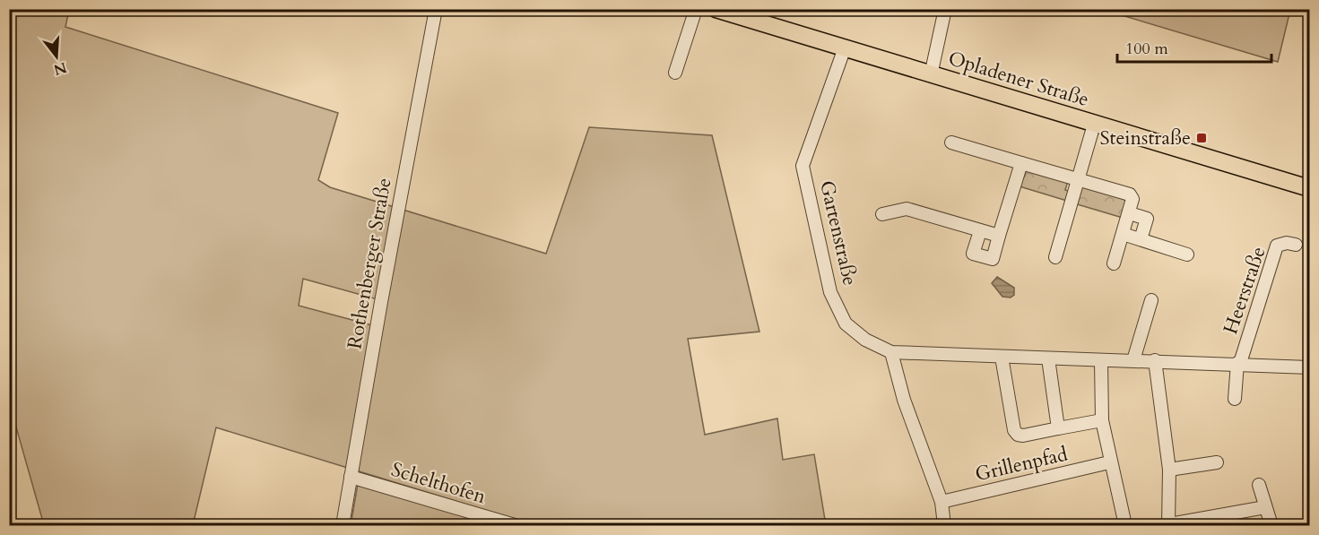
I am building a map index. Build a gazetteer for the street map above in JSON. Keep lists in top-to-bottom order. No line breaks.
{"streets":{"main road":["Opladener Straße"],"street":["Gartenstraße","Rothenberger Straße","Heerstraße","Grillenpfad","Schelthofen"]},"crossings":[["Opladener Straße","Gartenstraße"],["Gartenstraße","Heerstraße"],["Rothenberger Straße","Schelthofen"]],"places":{"transit":["Steinstraße"]},"scale_bar":"100 m","north":"bottom"}
